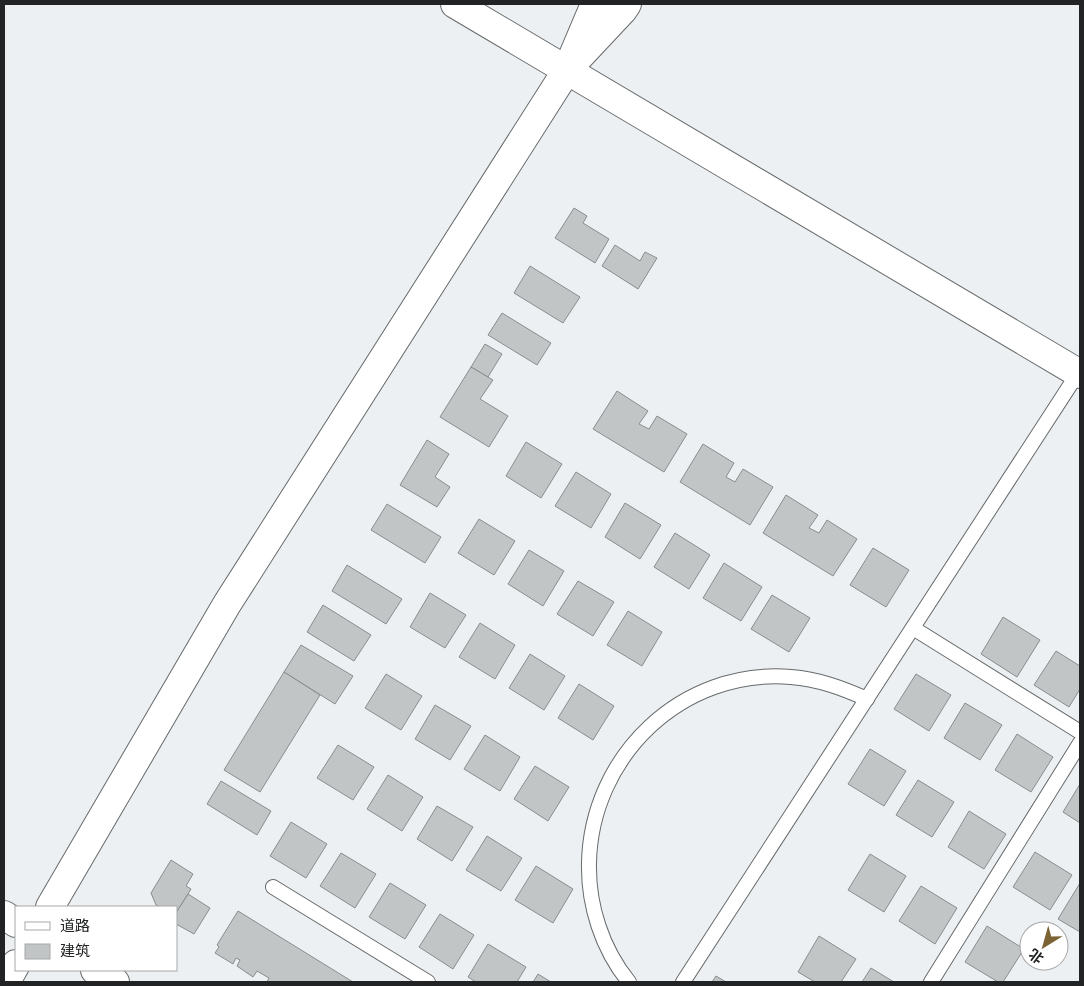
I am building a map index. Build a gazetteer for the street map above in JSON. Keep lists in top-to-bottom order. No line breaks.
{"legend":["道路","建筑"],"north":"bottom left"}
